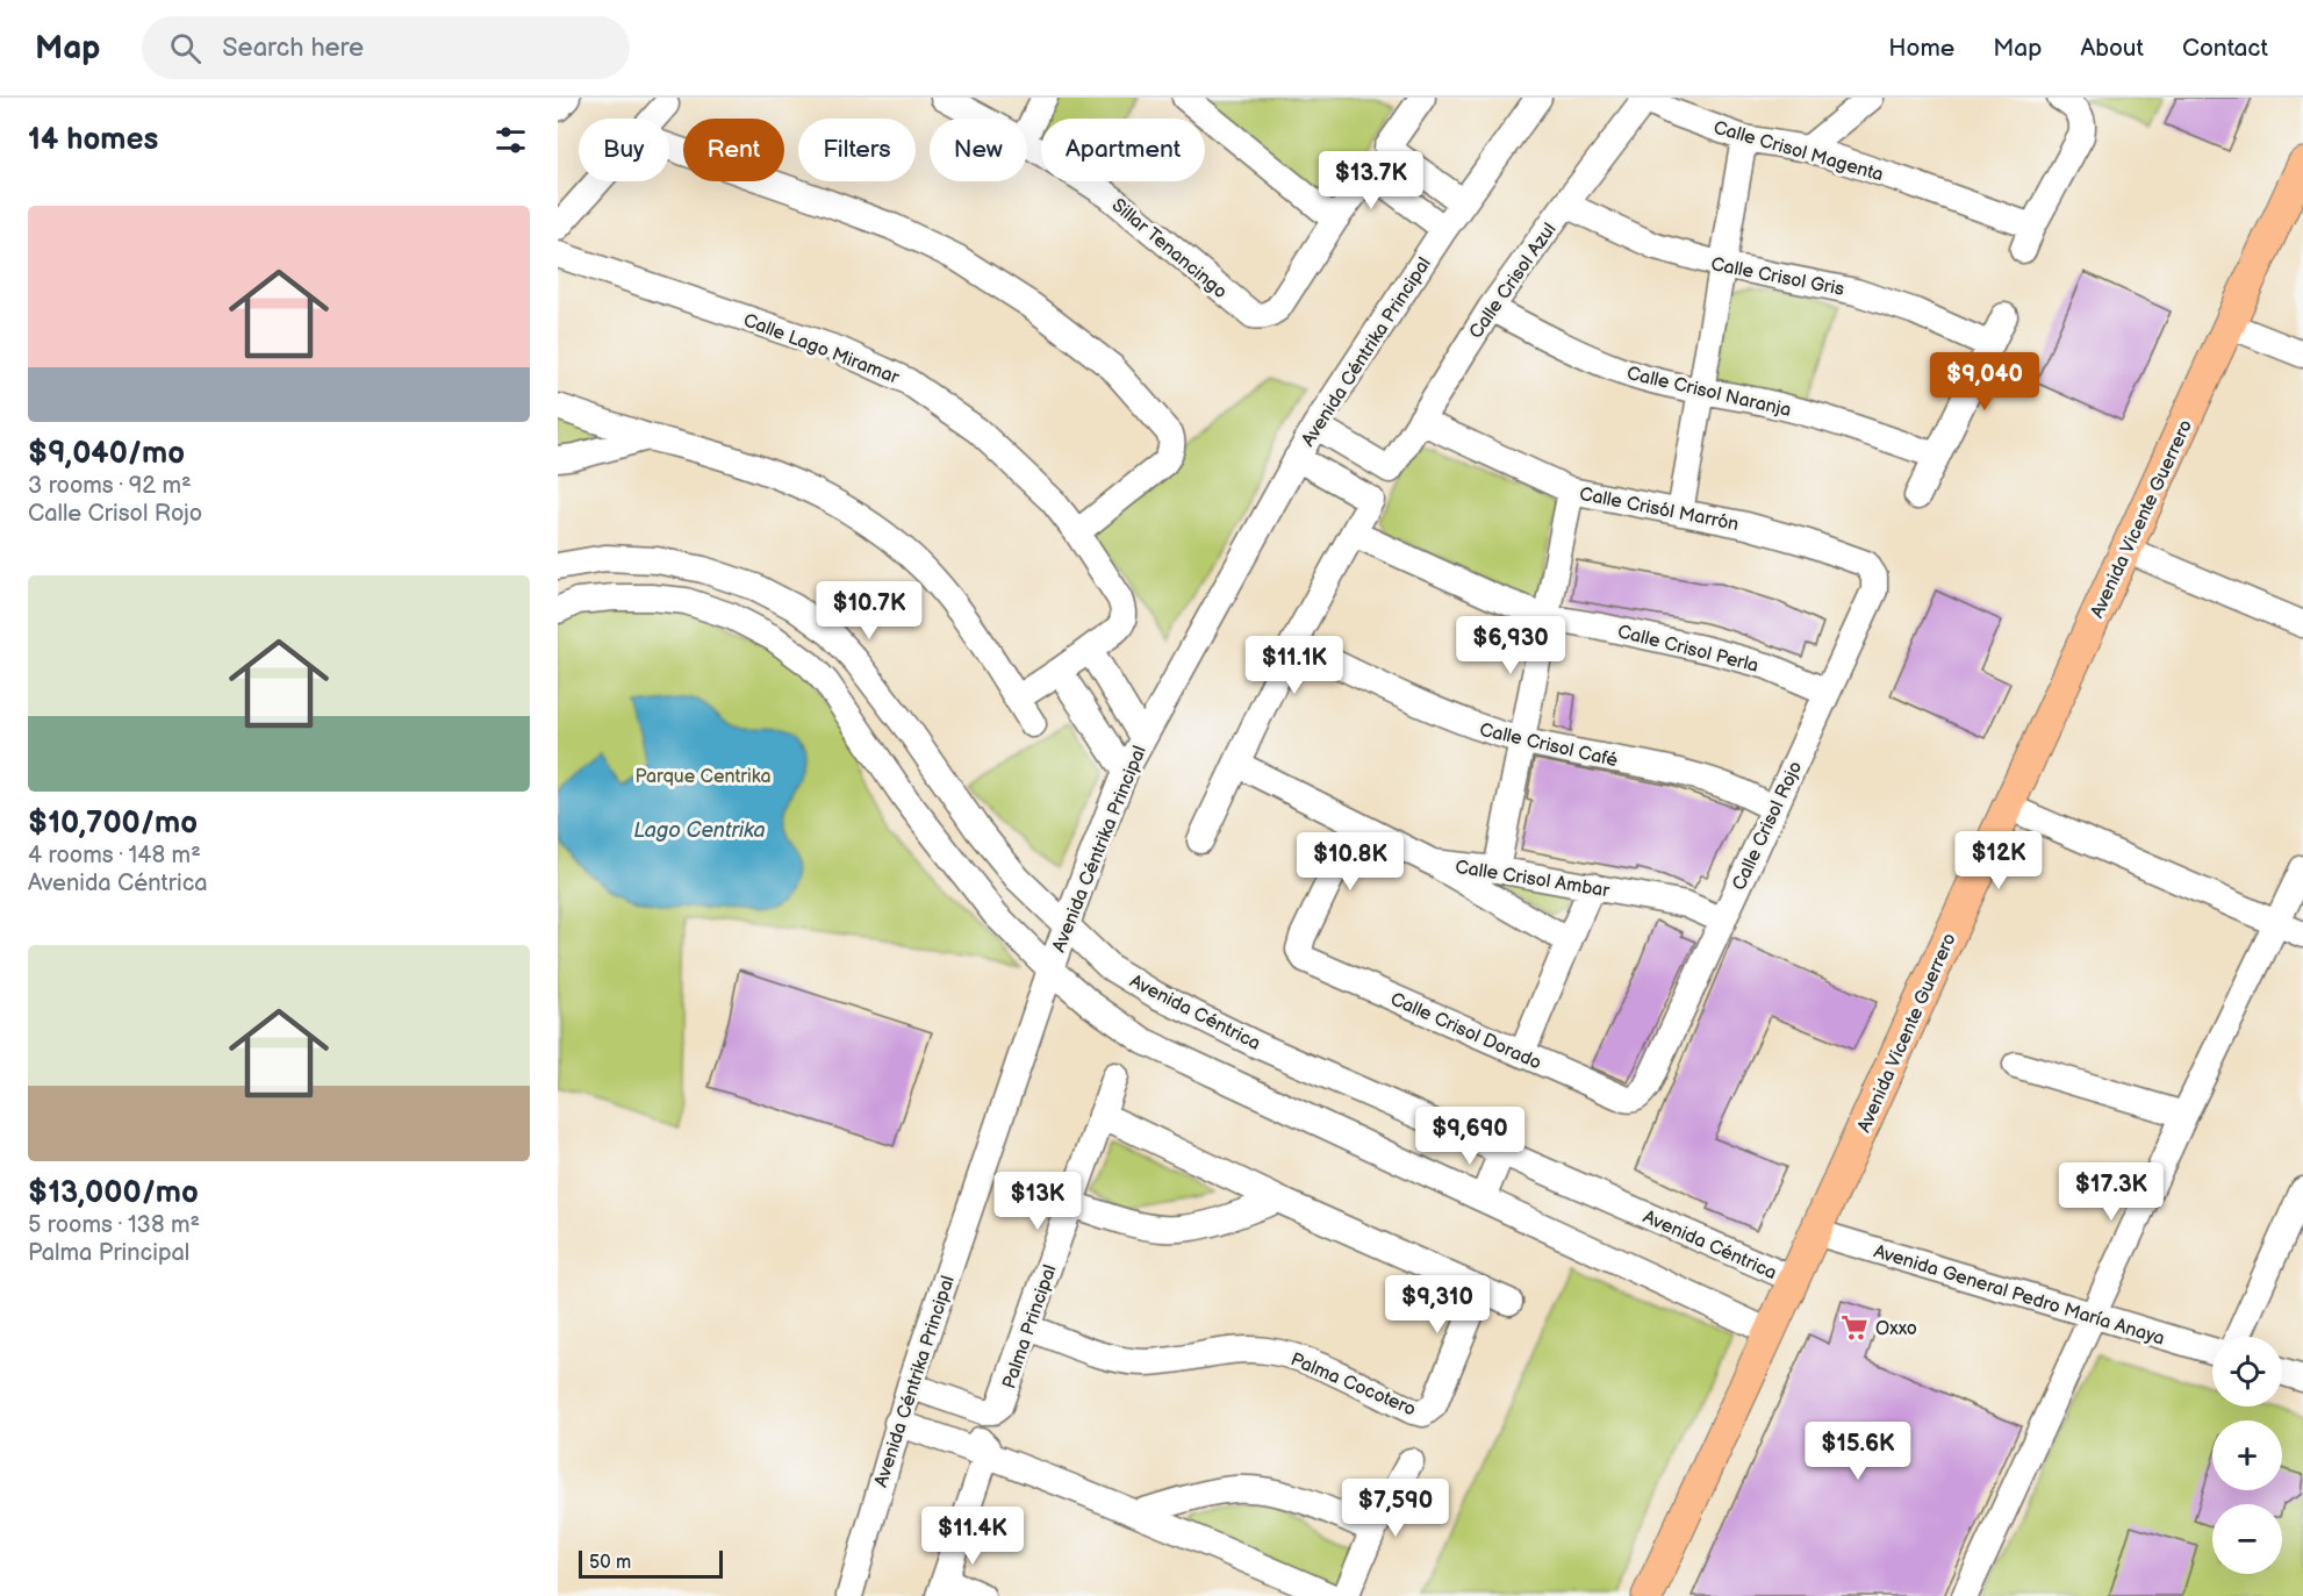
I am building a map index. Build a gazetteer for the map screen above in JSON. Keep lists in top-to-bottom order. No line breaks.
{"streets":{"main road":["Avenida Vicente Guerrero"],"street":["Calle Crisol Magenta","Sillar Tenancingo","Calle Crisol Gris","Calle Crisol Azul","Calle Lago Miramar","Avenida Céntrika Principal","Calle Crisol Naranja","Calle Crisól Marrón","Calle Crisol Perla","Calle Crisol Café","Calle Crisol Rojo","Calle Crisol Ambar","Avenida Céntrica","Calle Crisol Dorado","Avenida General Pedro María Anaya","Palma Principal","Palma Cocotero"]},"crossings":[["Calle Crisol Magenta","Calle Crisol Azul"],["Calle Crisol Gris","Calle Crisol Azul"],["Calle Crisol Azul","Avenida Céntrika Principal"],["Calle Crisol Azul","Calle Crisol Naranja"],["Calle Crisol Azul","Calle Crisól Marrón"],["Avenida Céntrika Principal","Avenida Céntrica"],["Avenida Céntrika Principal","Palma Principal"],["Calle Crisól Marrón","Calle Crisol Rojo"],["Avenida Vicente Guerrero","Avenida Céntrica"],["Avenida Vicente Guerrero","Avenida General Pedro María Anaya"],["Calle Crisol Perla","Calle Crisol Rojo"],["Calle Crisol Café","Calle Crisol Rojo"],["Calle Crisol Rojo","Calle Crisol Ambar"],["Calle Crisol Rojo","Calle Crisol Dorado"],["Calle Crisol Ambar","Calle Crisol Dorado"],["Palma Principal","Palma Cocotero"]],"water":["Lago Centrika"],"parks":["Parque Centrika"],"places":{"supermarket":["Oxxo"]},"scale_bar":"50 m","page":{"header":"Map","search":"Search here","nav":["Home","Map","About","Contact"],"heading":"14 homes","chip":["Buy","Rent","Filters","New","Apartment"],"price":["$13.7K","$9,040","$10.7K","$6,930","$11.1K","$12K","$10.8K","$9,690","$17.3K","$13K","$9,310","$15.6K","$7,590","$11.4K"],"list":[{"name":"$9,040/mo","note":"3 rooms · 92 m² · Calle Crisol Rojo"},{"name":"$10,700/mo","note":"4 rooms · 148 m² · Avenida Céntrica"},{"name":"$13,000/mo","note":"5 rooms · 138 m² · Palma Principal"}],"map_buttons":["+","−"],"scale":"50 m"}}
